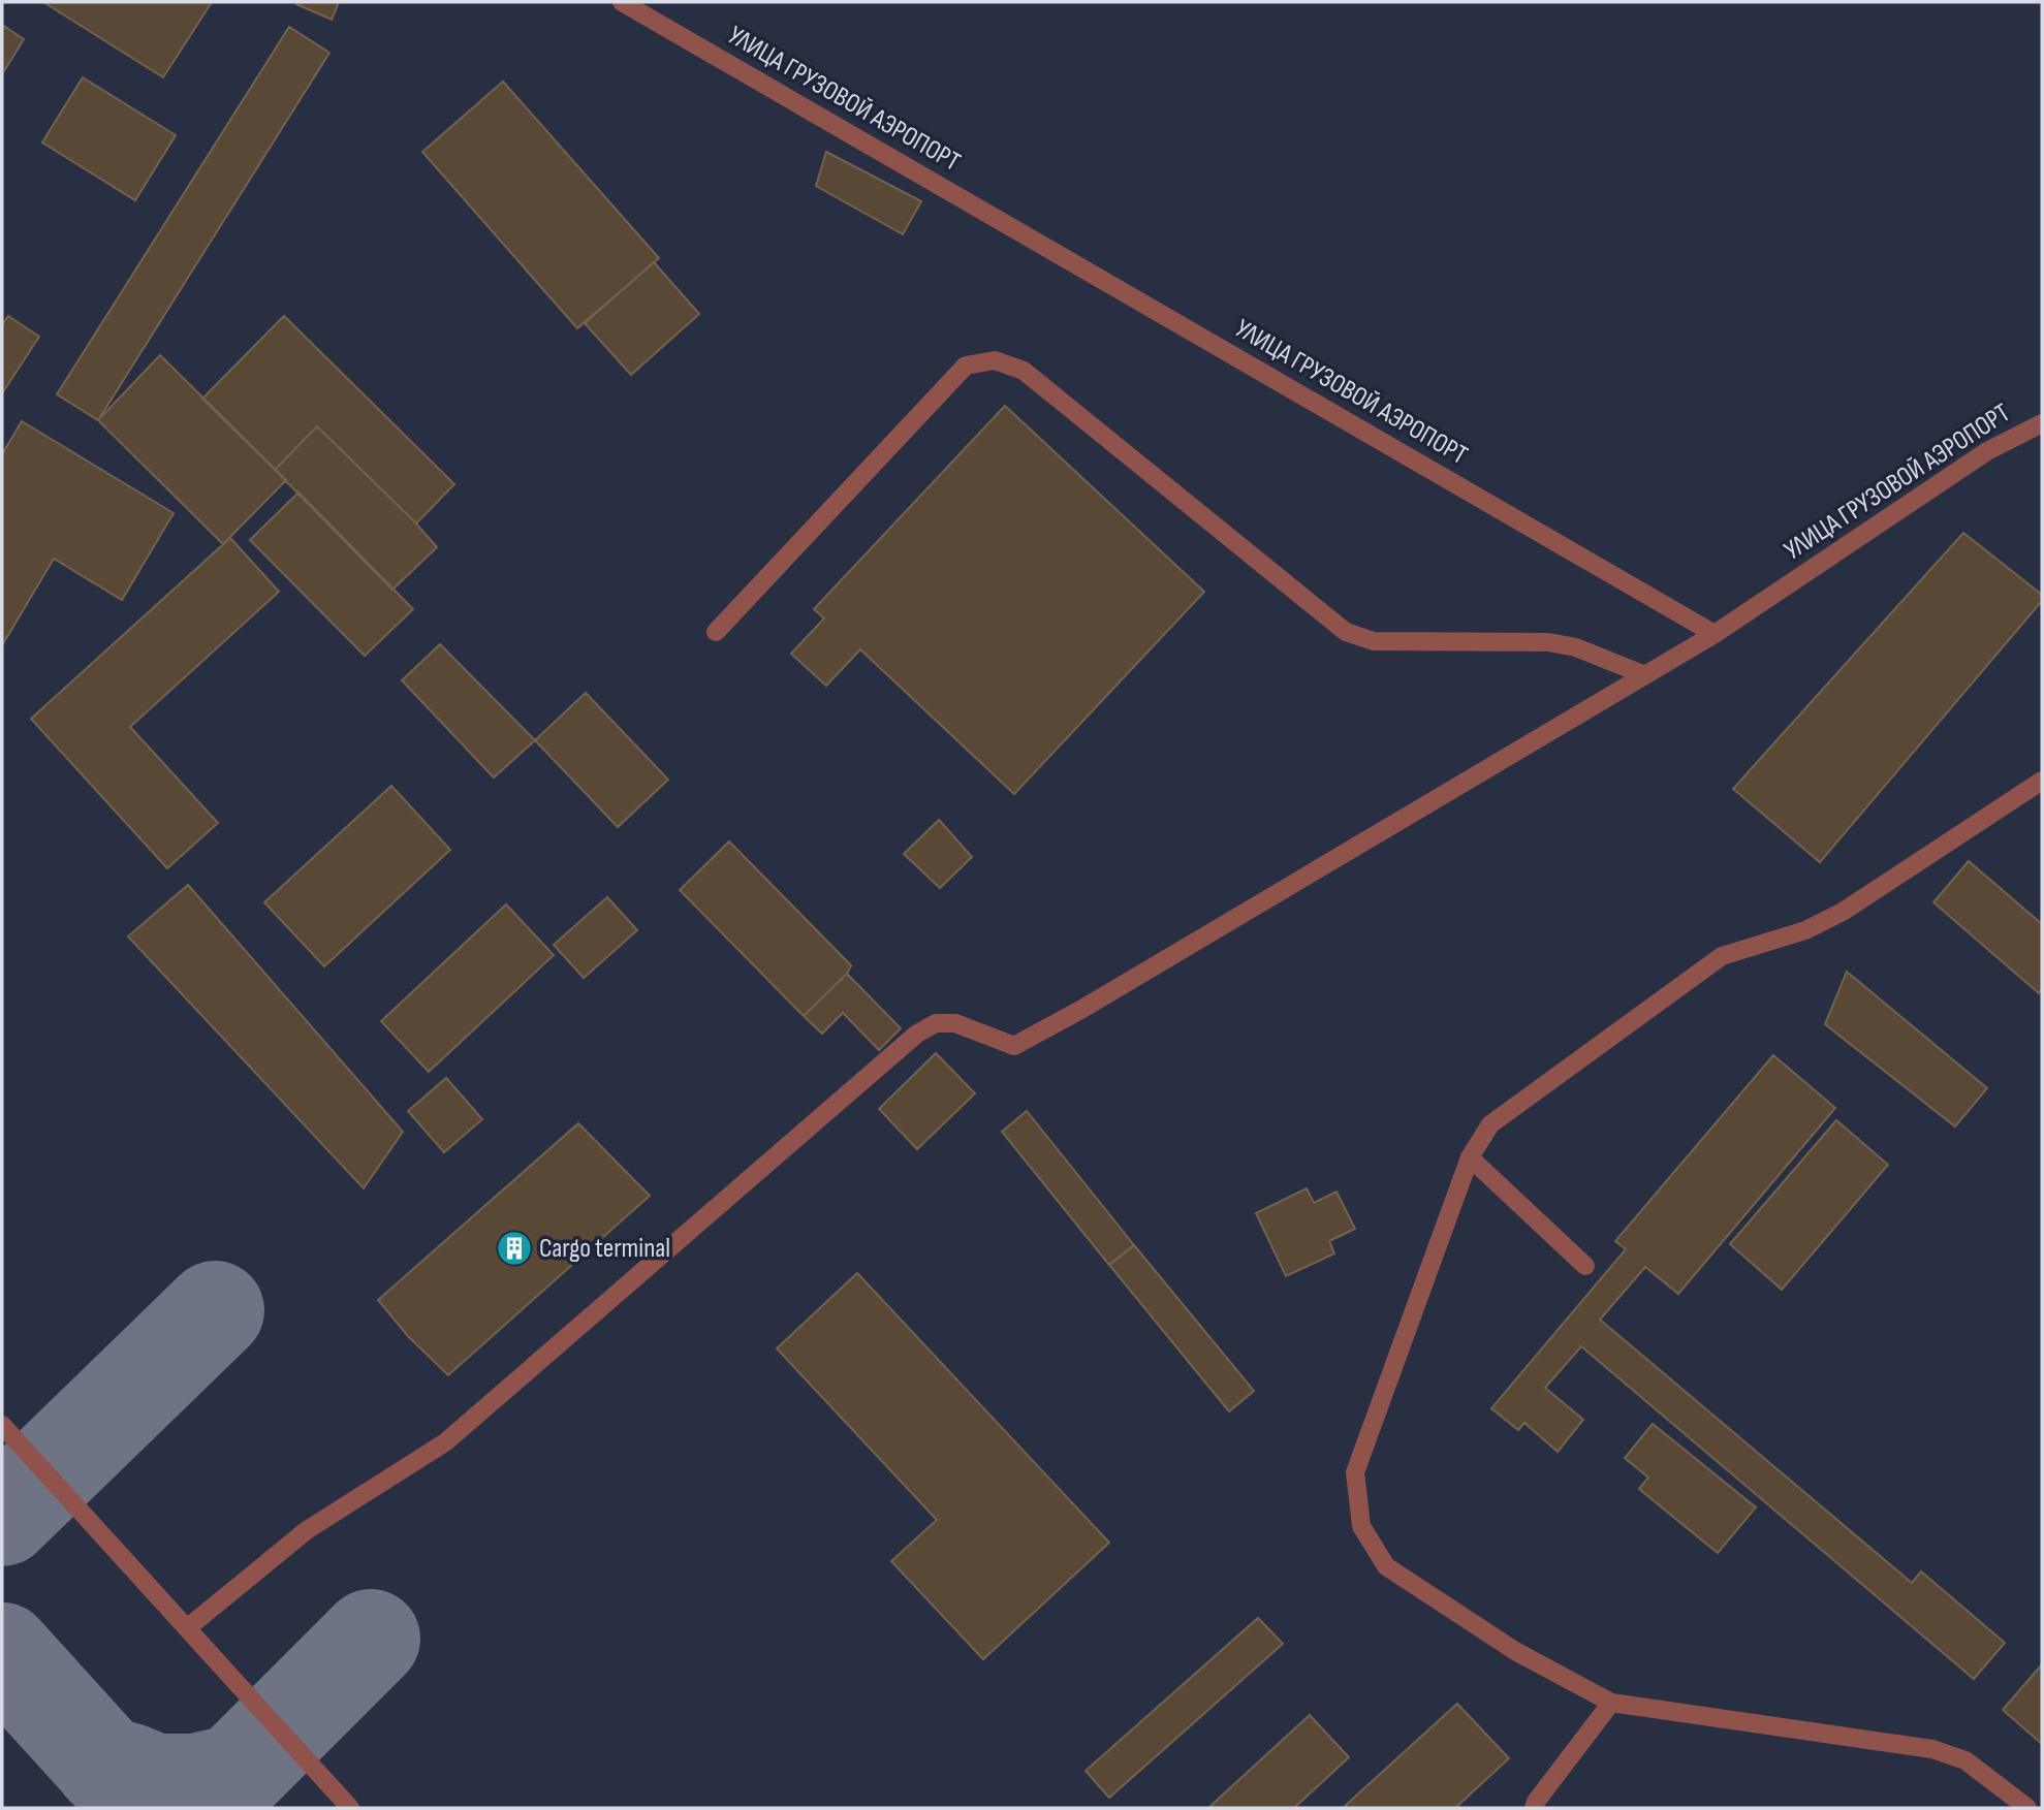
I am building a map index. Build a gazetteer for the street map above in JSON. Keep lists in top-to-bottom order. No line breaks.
{"streets":{"lane":["УЛИЦА ГРУЗОВОЙ АЭРОПОРТ"]},"places":{"building":["Cargo terminal"]}}
